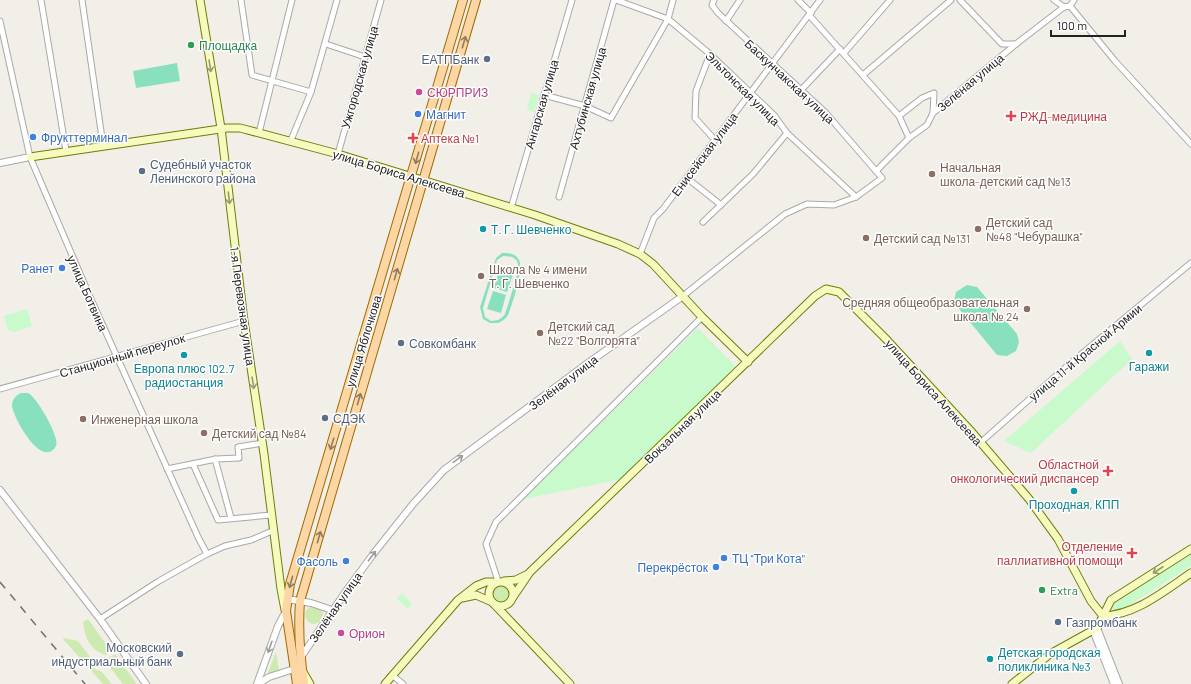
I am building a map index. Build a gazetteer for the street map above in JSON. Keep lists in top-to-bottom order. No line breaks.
{"streets":{"main road":["улица Бориса Алексеева","1-я Перевозная улица","улица Яблочкова","Вокзальная улица"],"street":["Ужгородская улица","Баскунчакская улица","Зелёная улица","Эльтонская улица","Ахтубинская улица","Ангарская улица","Енисейская улица","улица Ботвина","улица 11-й Красной Армии","Станционный переулок"]},"crossings":[["Ужгородская улица","улица Бориса Алексеева"],["Баскунчакская улица","Зелёная улица"],["Баскунчакская улица","Енисейская улица"],["Зелёная улица","Эльтонская улица"],["Зелёная улица","улица Бориса Алексеева"],["Зелёная улица","улица Яблочкова"],["Эльтонская улица","Ахтубинская улица"],["Эльтонская улица","Енисейская улица"],["Ангарская улица","улица Бориса Алексеева"],["Енисейская улица","улица Бориса Алексеева"],["улица Бориса Алексеева","улица Ботвина"],["улица Бориса Алексеева","1-я Перевозная улица"],["улица Бориса Алексеева","улица Яблочкова"],["улица Бориса Алексеева","улица 11-й Красной Армии"],["улица Бориса Алексеева","Вокзальная улица"],["улица Ботвина","Станционный переулок"],["1-я Перевозная улица","улица Яблочкова"],["1-я Перевозная улица","Станционный переулок"]],"one_way":["1-я Перевозная улица"],"places":{"other":["Площадка","ЕАТПБанк","СЮРПРИЗ","Магнит","Фрукттерминал","Судебный участок Ленинского района","Начальная школа-детский сад №13","Т. Г. Шевченко","Детский сад №48 \"Чебурашка\"","Детский сад №131","Ранет","Школа № 4 имени Т. Г. Шевченко","Средняя общеобразовательная школа № 24","Детский сад №22 \"Волгорята\"","Совкомбанк","Гаражи","Европа плюс 102.7 радиостанция","СДЭК","Инженерная школа","Детский сад №84","Проходная, КПП","ТЦ \"Три Кота\"","Фасоль","Перекрёсток","Extra","Газпромбанк","Орион","Московский индустриальный банк","Детская городская поликлиника №3"],"health":["РЖД-медицина","Аптека №1","Областной онкологический диспансер","Отделение паллиативной помощи"]},"scale_bar":"100 m"}
